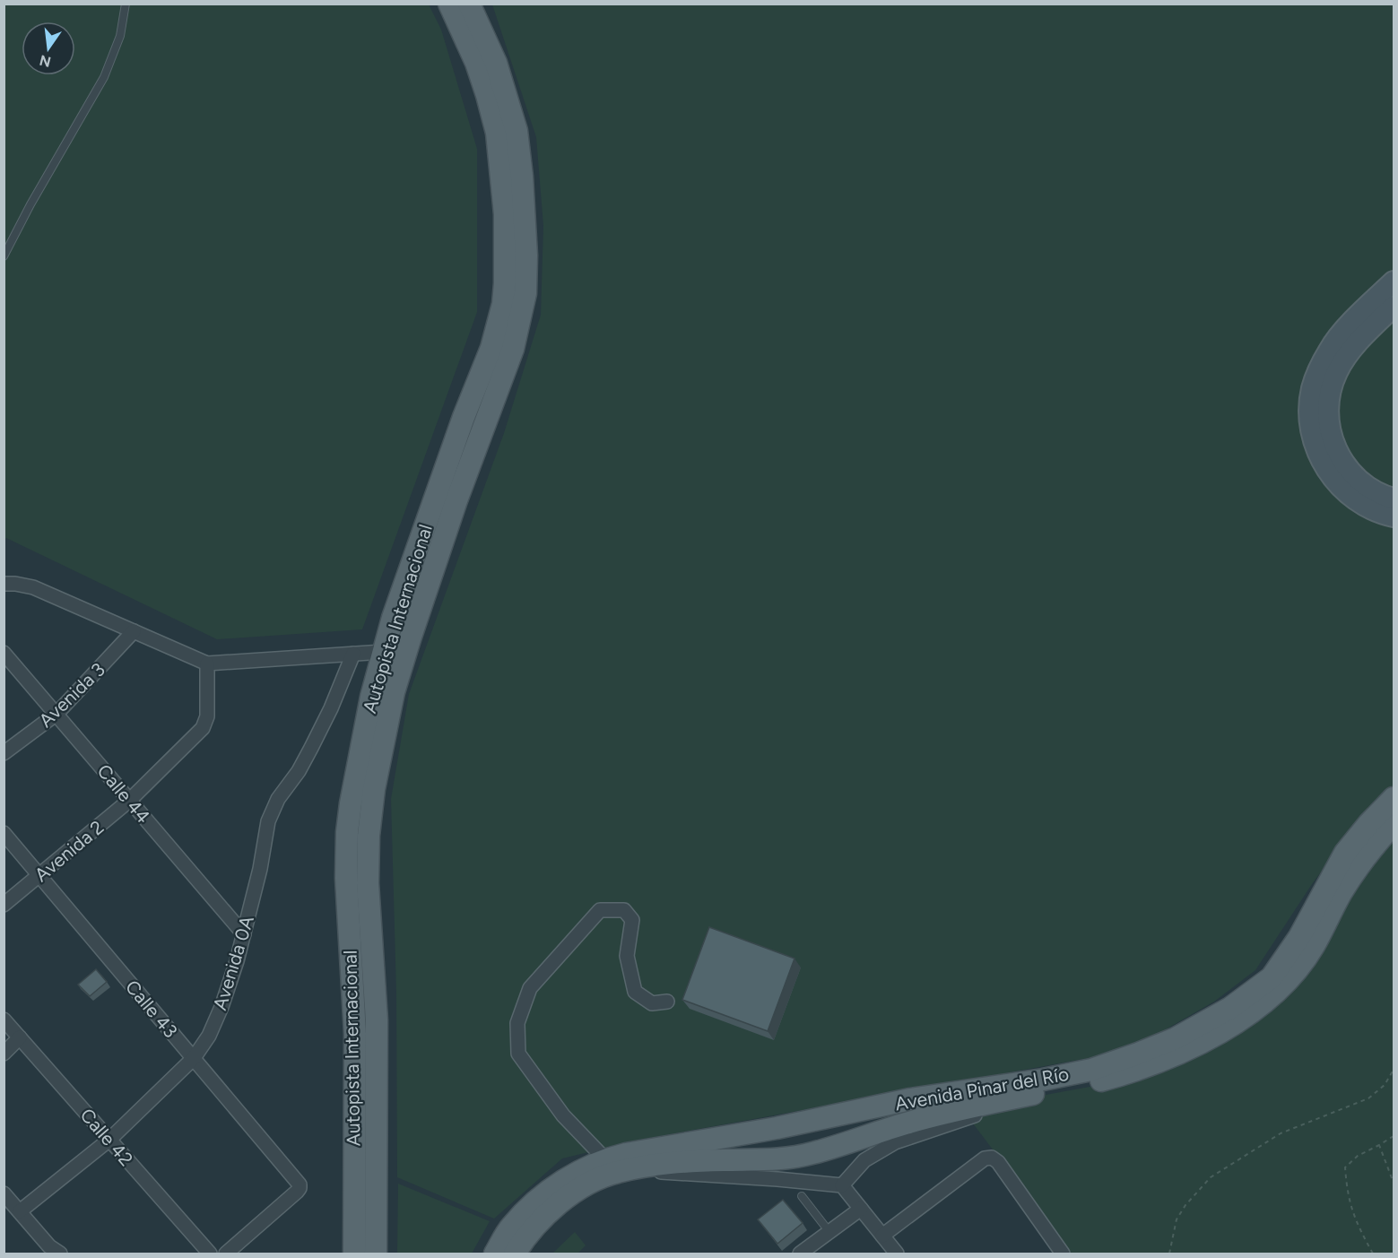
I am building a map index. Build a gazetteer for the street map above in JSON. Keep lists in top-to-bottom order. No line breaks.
{"streets":{"main road":["Autopista Internacional","Avenida Pinar del Río"],"street":["Avenida 3","Calle 44","Avenida 2","Avenida 0A","Calle 43","Calle 42"]},"crossings":[["Avenida 3","Calle 44"],["Calle 44","Avenida 2"],["Calle 44","Avenida 0A"],["Avenida 2","Calle 43"],["Avenida 0A","Calle 43"],["Avenida 0A","Calle 42"]],"north":"bottom"}
